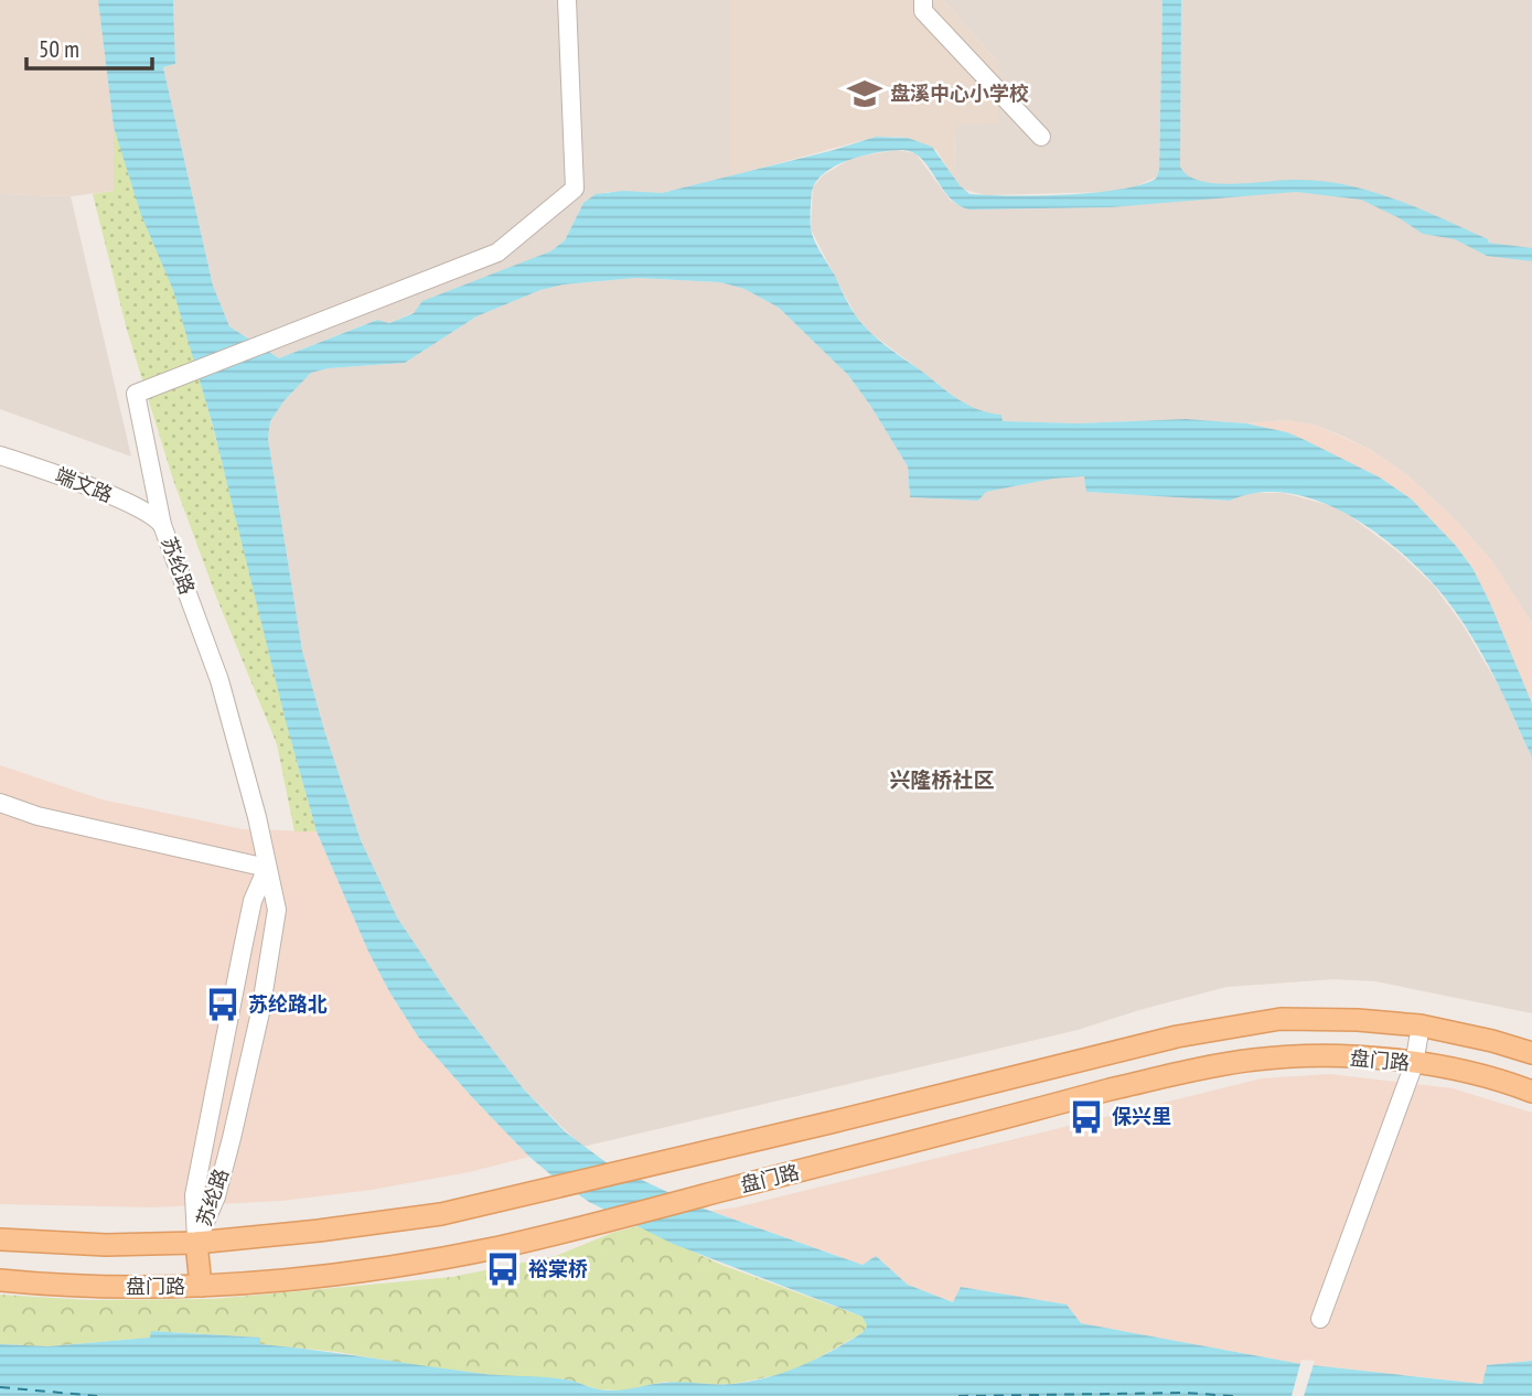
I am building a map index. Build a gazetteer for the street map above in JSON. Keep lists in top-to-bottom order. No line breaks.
{"streets":{"main road":["盘门路"],"street":["端文路","苏纶路"]},"crossings":[["端文路","苏纶路"],["苏纶路","盘门路"]],"districts":["兴隆桥社区"],"places":{"school or university":["盘溪中心小学校"],"bus stop":["苏纶路北","保兴里","裕棠桥"]},"scale_bar":"50 m"}
